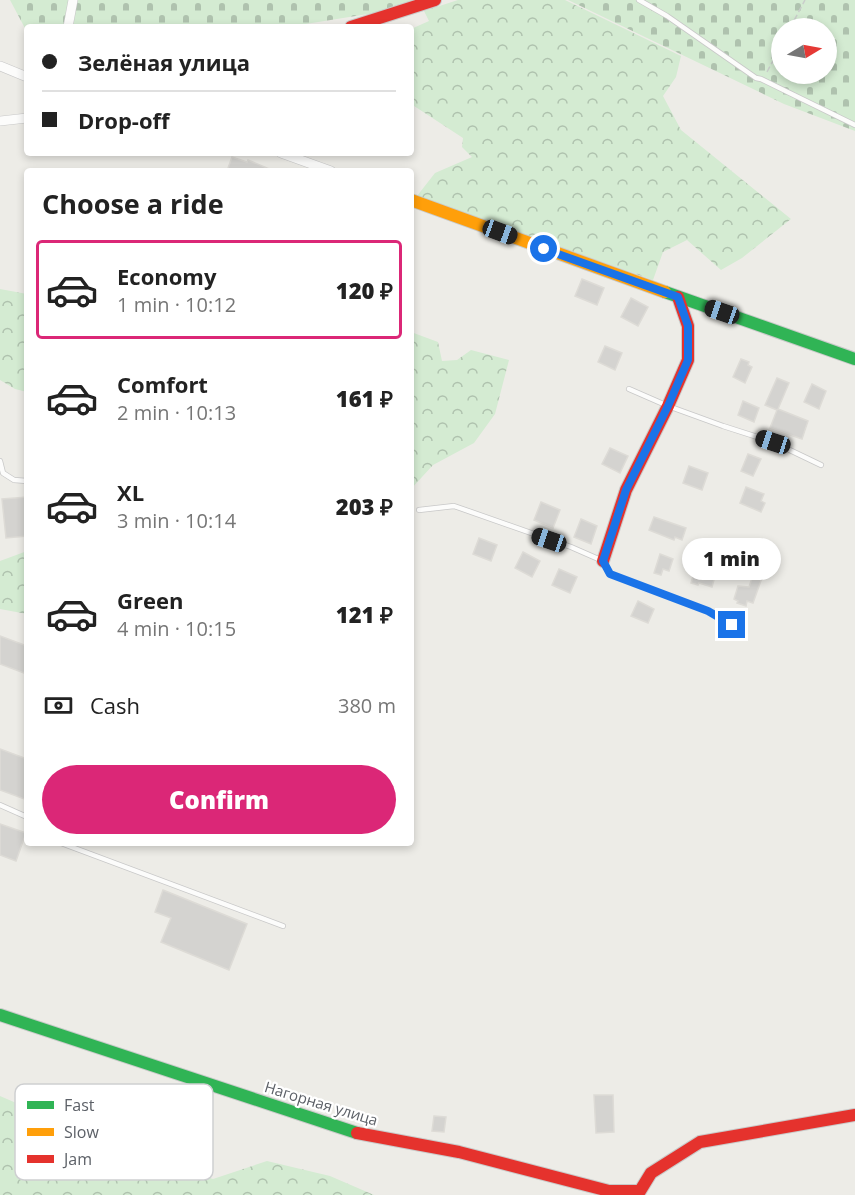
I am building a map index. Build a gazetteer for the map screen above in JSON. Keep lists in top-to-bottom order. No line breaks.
{"streets":{"street":["Нагорная улица"]},"legend":["Fast","Slow","Jam"],"north":"right","page":{"banner":["Зелёная улица","Drop-off"],"heading":"Choose a ride","list":[{"name":"Economy","note":"1 min · 10:12","value":"120 ₽"},{"name":"Comfort","note":"2 min · 10:13","value":"161 ₽"},{"name":"XL","note":"3 min · 10:14","value":"203 ₽"},{"name":"Green","note":"4 min · 10:15","value":"121 ₽"}],"bubble":"1 min","pay":["Cash","380 m"],"buttons":"Confirm"}}
